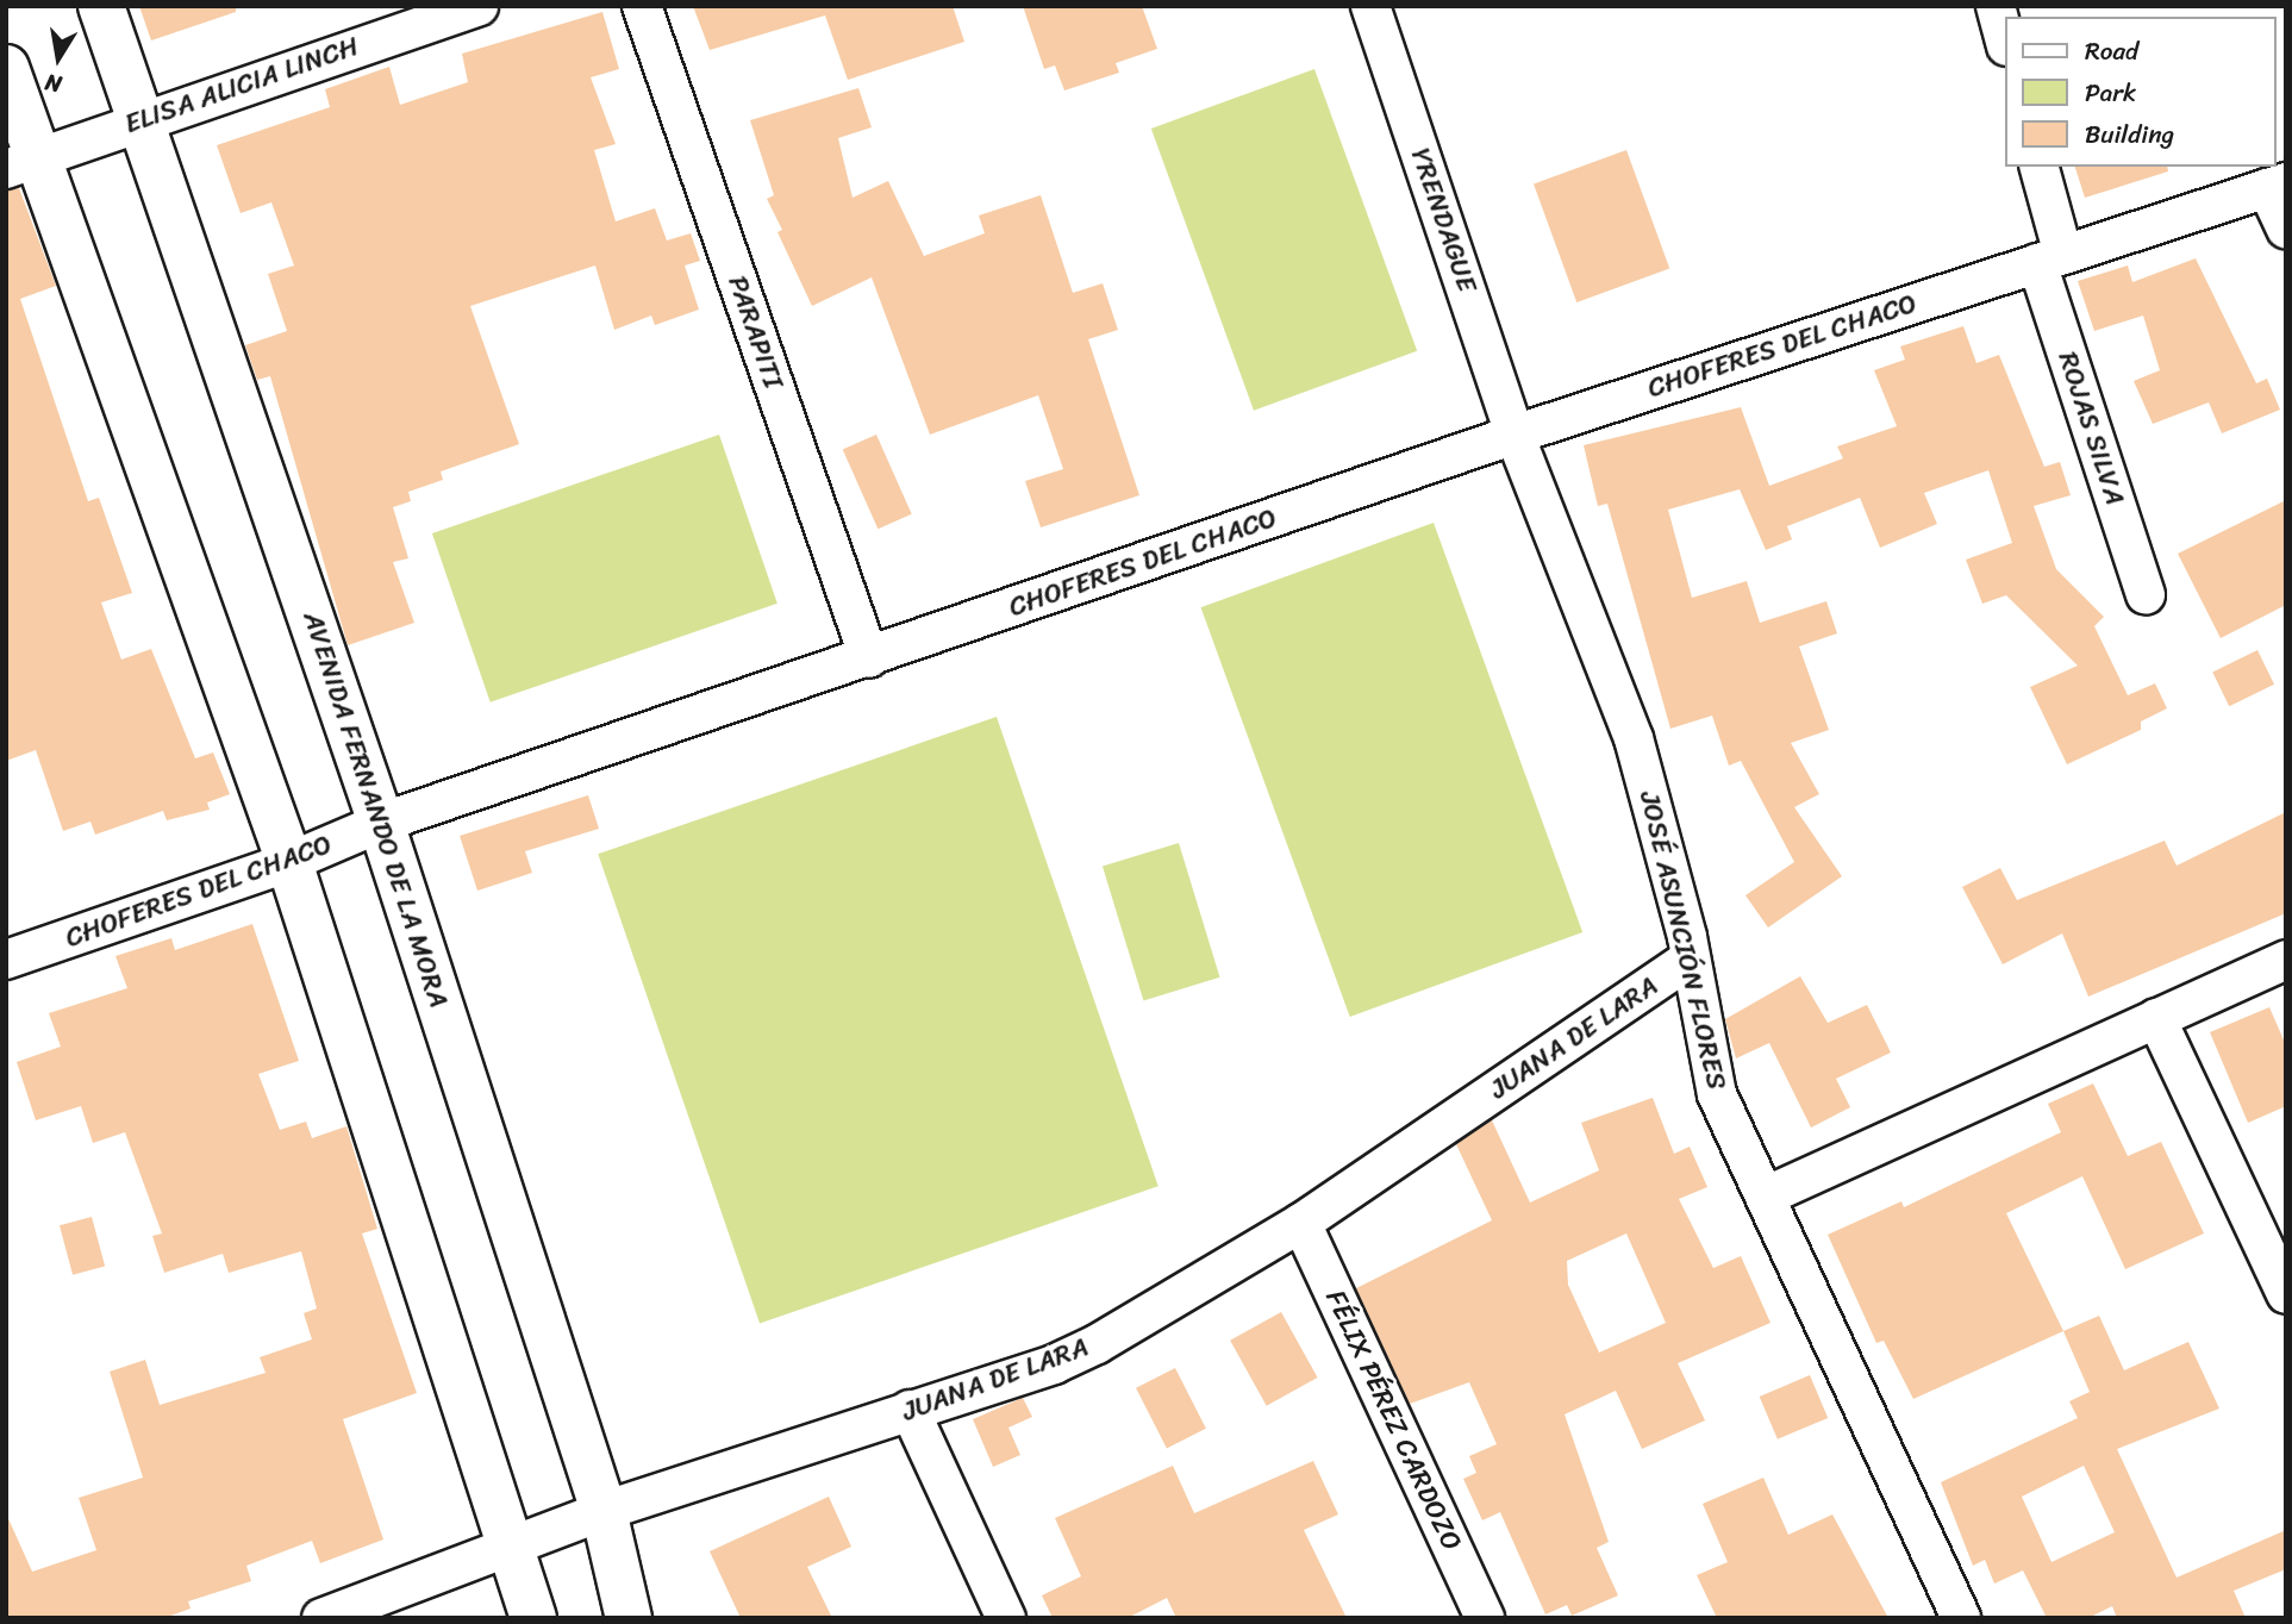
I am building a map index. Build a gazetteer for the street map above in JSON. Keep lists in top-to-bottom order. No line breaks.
{"streets":{"main road":["AVENIDA FERNANDO DE LA MORA"],"street":["ELISA ALICIA LINCH","YRENDAGUE","PARAPITI","CHOFERES DEL CHACO","ROJAS SILVA","JOSÉ ASUNCIÓN FLORES","JUANA DE LARA","FÉLIX PÉREZ CARDOZO"]},"crossings":[["ELISA ALICIA LINCH","AVENIDA FERNANDO DE LA MORA"],["YRENDAGUE","CHOFERES DEL CHACO"],["YRENDAGUE","JOSÉ ASUNCIÓN FLORES"],["PARAPITI","CHOFERES DEL CHACO"],["CHOFERES DEL CHACO","ROJAS SILVA"],["CHOFERES DEL CHACO","AVENIDA FERNANDO DE LA MORA"],["CHOFERES DEL CHACO","JOSÉ ASUNCIÓN FLORES"],["AVENIDA FERNANDO DE LA MORA","JUANA DE LARA"],["JOSÉ ASUNCIÓN FLORES","JUANA DE LARA"],["JUANA DE LARA","FÉLIX PÉREZ CARDOZO"]],"legend":["Road","Park","Building"],"north":"bottom"}
